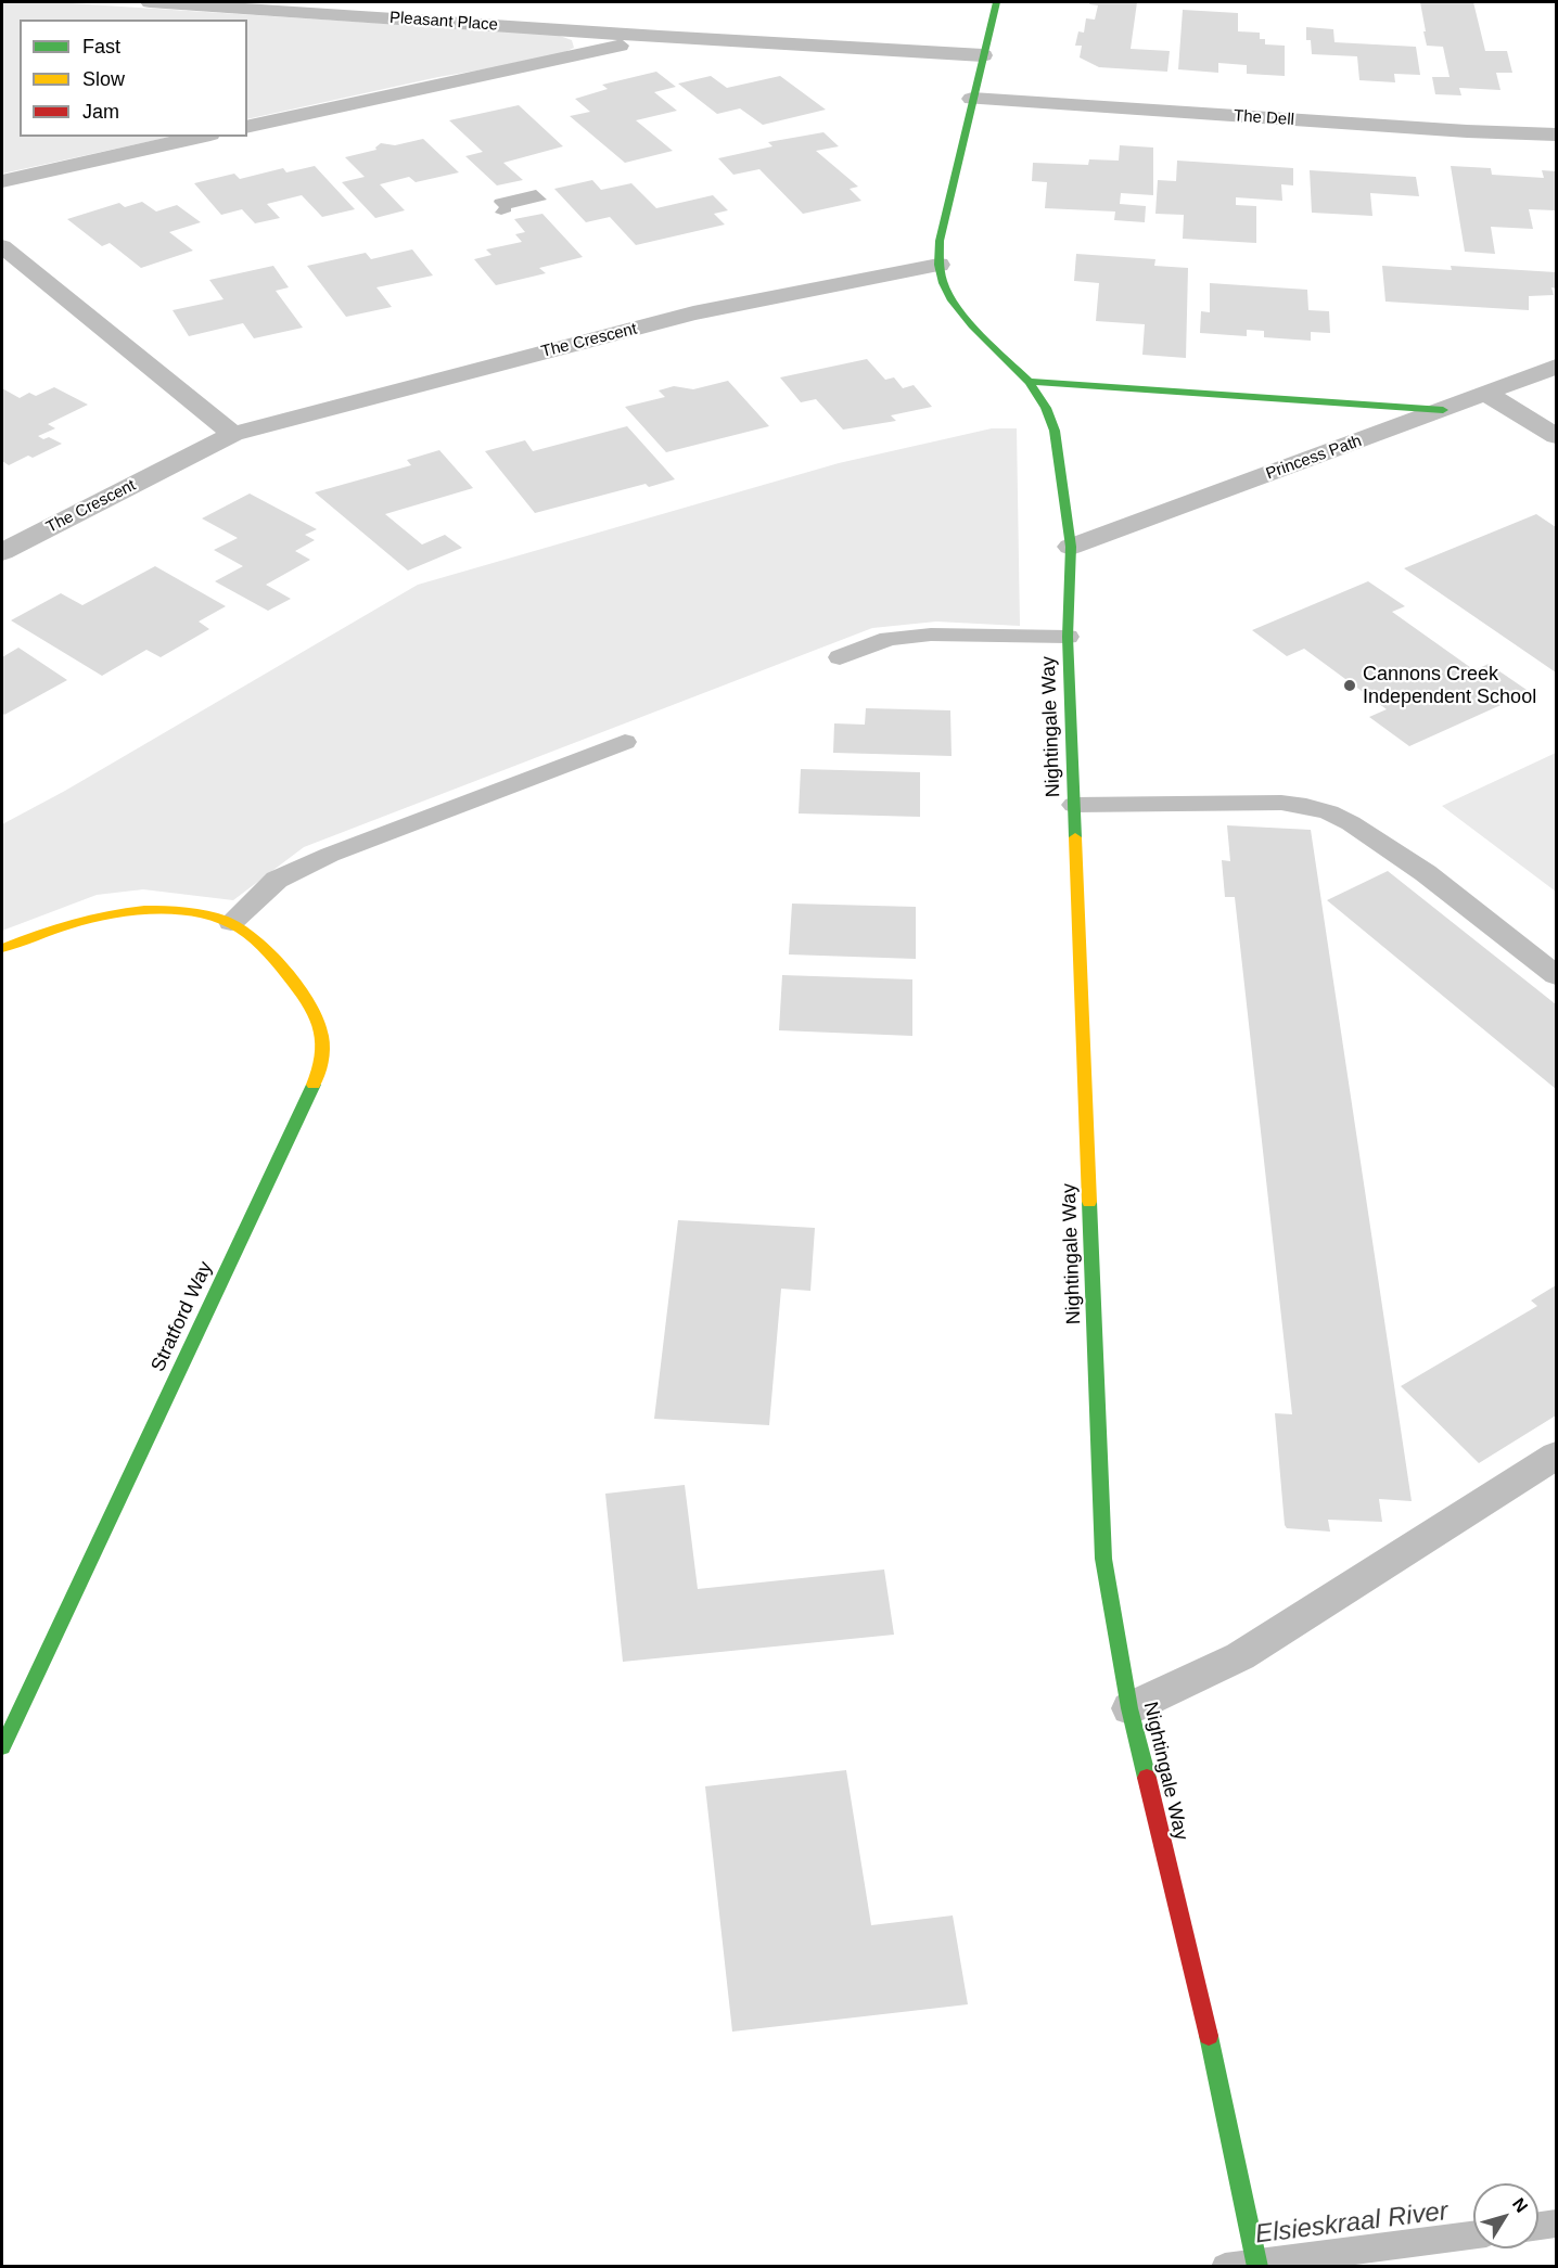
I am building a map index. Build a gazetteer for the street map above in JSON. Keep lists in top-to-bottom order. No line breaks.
{"streets":{"street":["Pleasant Place","The Dell","The Crescent","Princess Path","Nightingale Way","Stratford Way"]},"crossings":[["The Crescent","Nightingale Way"],["Princess Path","Nightingale Way"]],"water":["Elsieskraal River"],"places":["Cannons Creek Independent School"],"legend":["Fast","Slow","Jam"],"north":"top right"}
